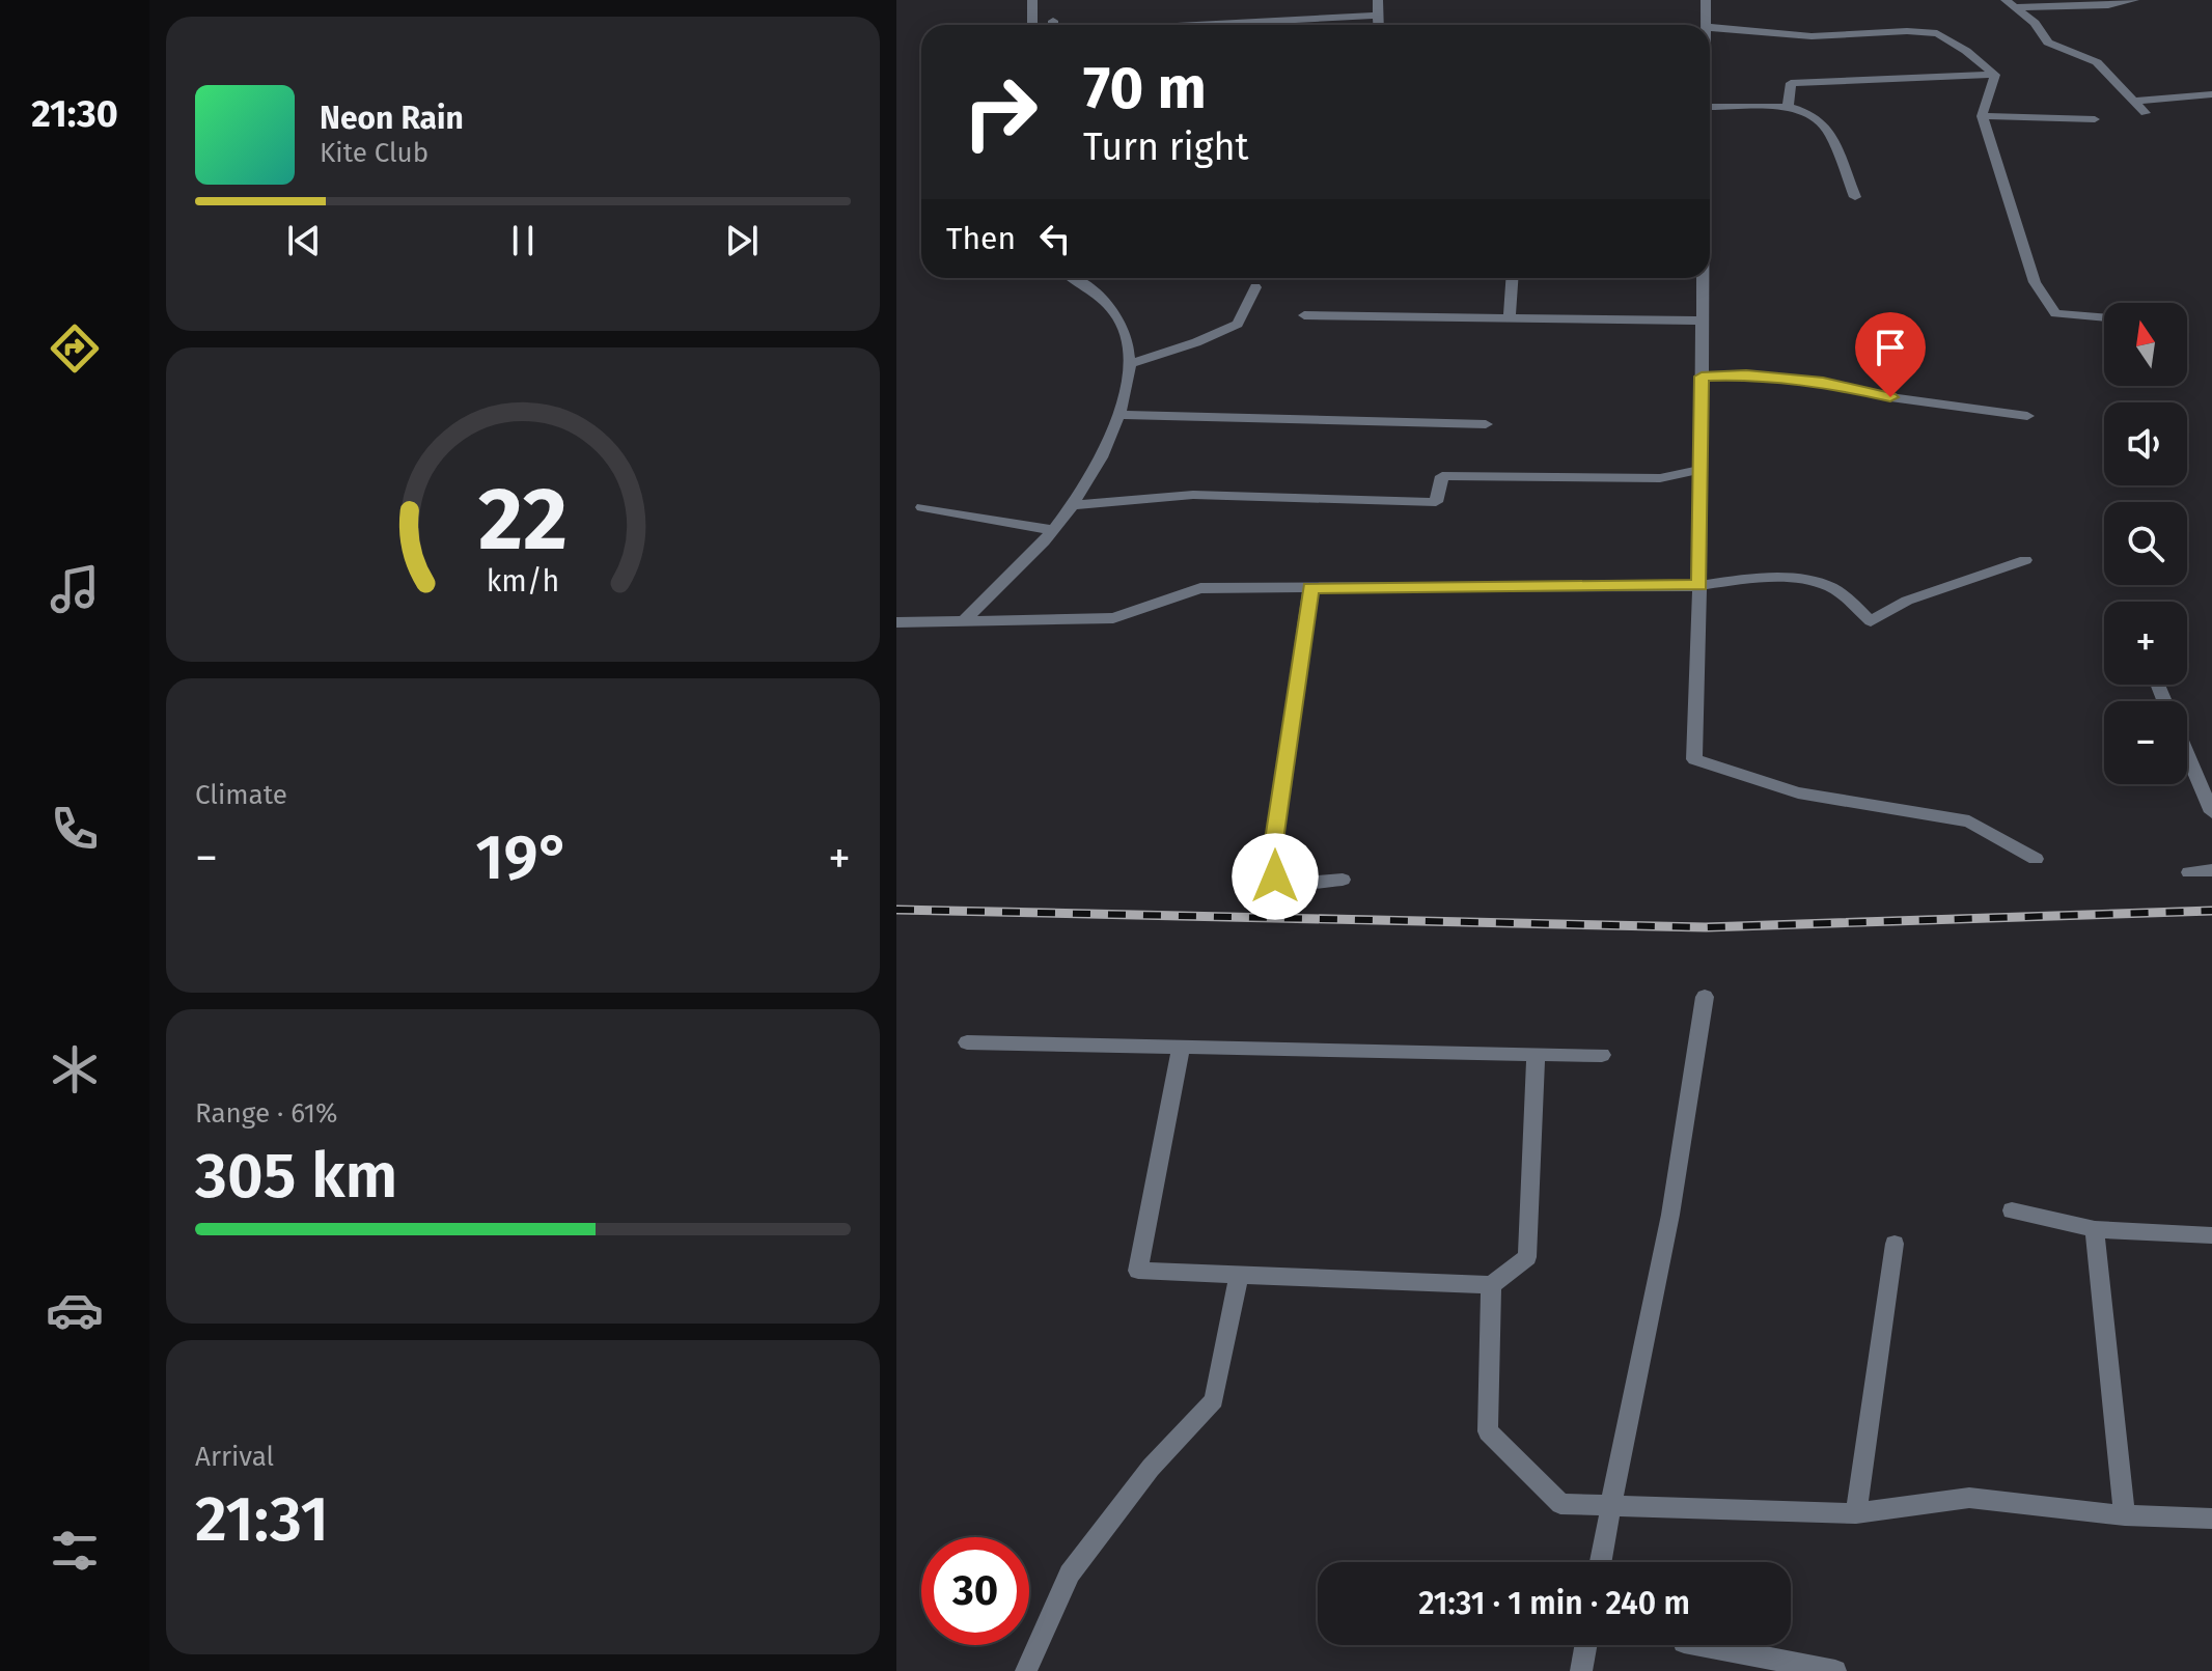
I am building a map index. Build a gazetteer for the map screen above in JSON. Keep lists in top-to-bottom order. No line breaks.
{"north":"top","page":{"tabs":"21:30","turn":["70 m","Turn right"],"song":["Neon Rain","Kite Club"],"then":"Then","map_buttons":["+","−"],"tile":["Climate",["Range · 61%","305 km"],["Arrival","21:31"]],"heat":["−","19°","+"],"limit":"30","trip":"21:31 · 1 min · 240 m","gauge":["22","km/h"]}}
